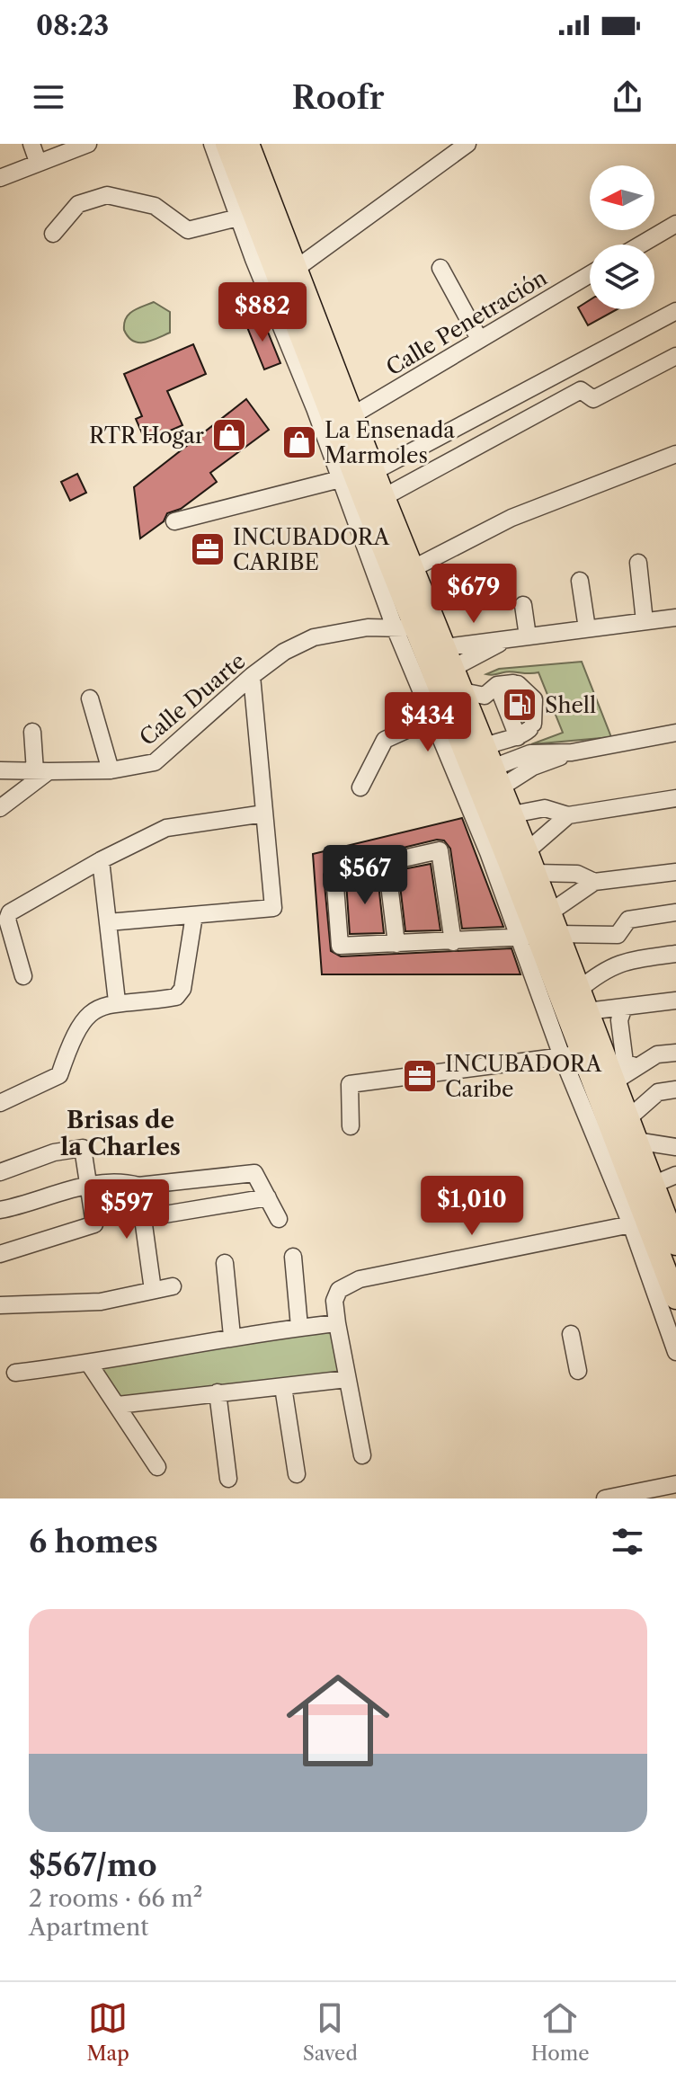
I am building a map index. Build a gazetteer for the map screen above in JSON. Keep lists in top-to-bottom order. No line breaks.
{"streets":{"street":["Calle Penetración","Calle Duarte"]},"districts":["Brisas de la Charles"],"places":{"shop":["RTR Hogar","La Ensenada Marmoles"],"office":["INCUBADORA CARIBE","INCUBADORA Caribe"],"fuel station":["Shell"]},"north":"left","page":{"status":"08:23","header":"Roofr","price":["$882","$679","$434","$567","$1,010","$597"],"heading":"6 homes","list":[{"name":"$567/mo","note":"2 rooms · 66 m² · Apartment"}],"tabs":["Map","Saved","Home"]}}
